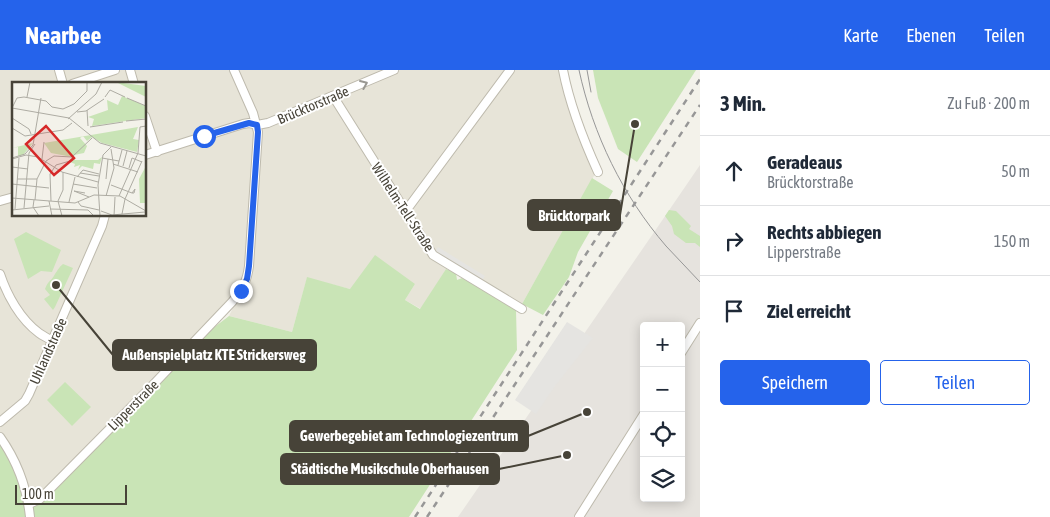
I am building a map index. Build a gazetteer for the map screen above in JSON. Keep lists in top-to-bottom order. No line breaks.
{"streets":{"street":["Brücktorstraße","Wilhelm-Tell-Straße","Uhlandstraße","Lipperstraße"]},"crossings":[["Brücktorstraße","Wilhelm-Tell-Straße"],["Brücktorstraße","Lipperstraße"]],"places":["Brücktorpark","Außenspielplatz KTE Strickersweg","Gewerbegebiet am Technologiezentrum","Städtische Musikschule Oberhausen"],"scale_bar":"100 m","page":{"header":"Nearbee","nav":["Karte","Ebenen","Teilen"],"heading":["3 Min.","Zu Fuß · 200 m"],"list":[["Geradeaus","Brücktorstraße","50 m"],["Rechts abbiegen","Lipperstraße","150 m"],"Ziel erreicht"],"map_buttons":["+","−"],"buttons":["Speichern","Teilen"],"scale":"100 m"}}
